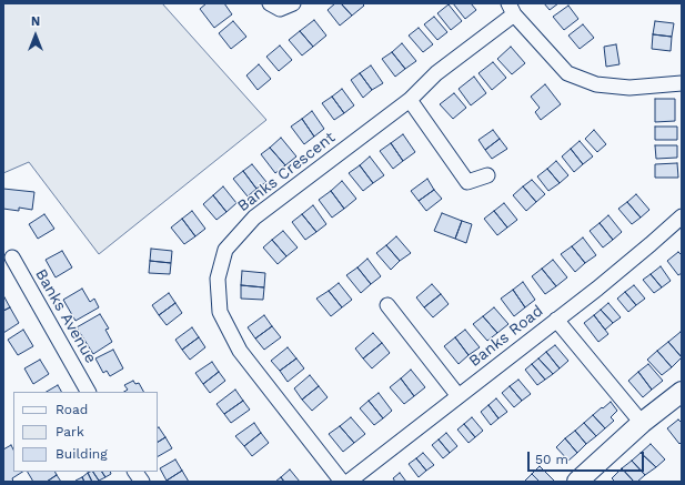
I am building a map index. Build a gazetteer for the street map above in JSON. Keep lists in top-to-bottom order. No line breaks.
{"streets":{"street":["Banks Crescent","Banks Avenue","Banks Road"]},"legend":["Road","Park","Building"],"scale_bar":"50 m","north":"top"}
